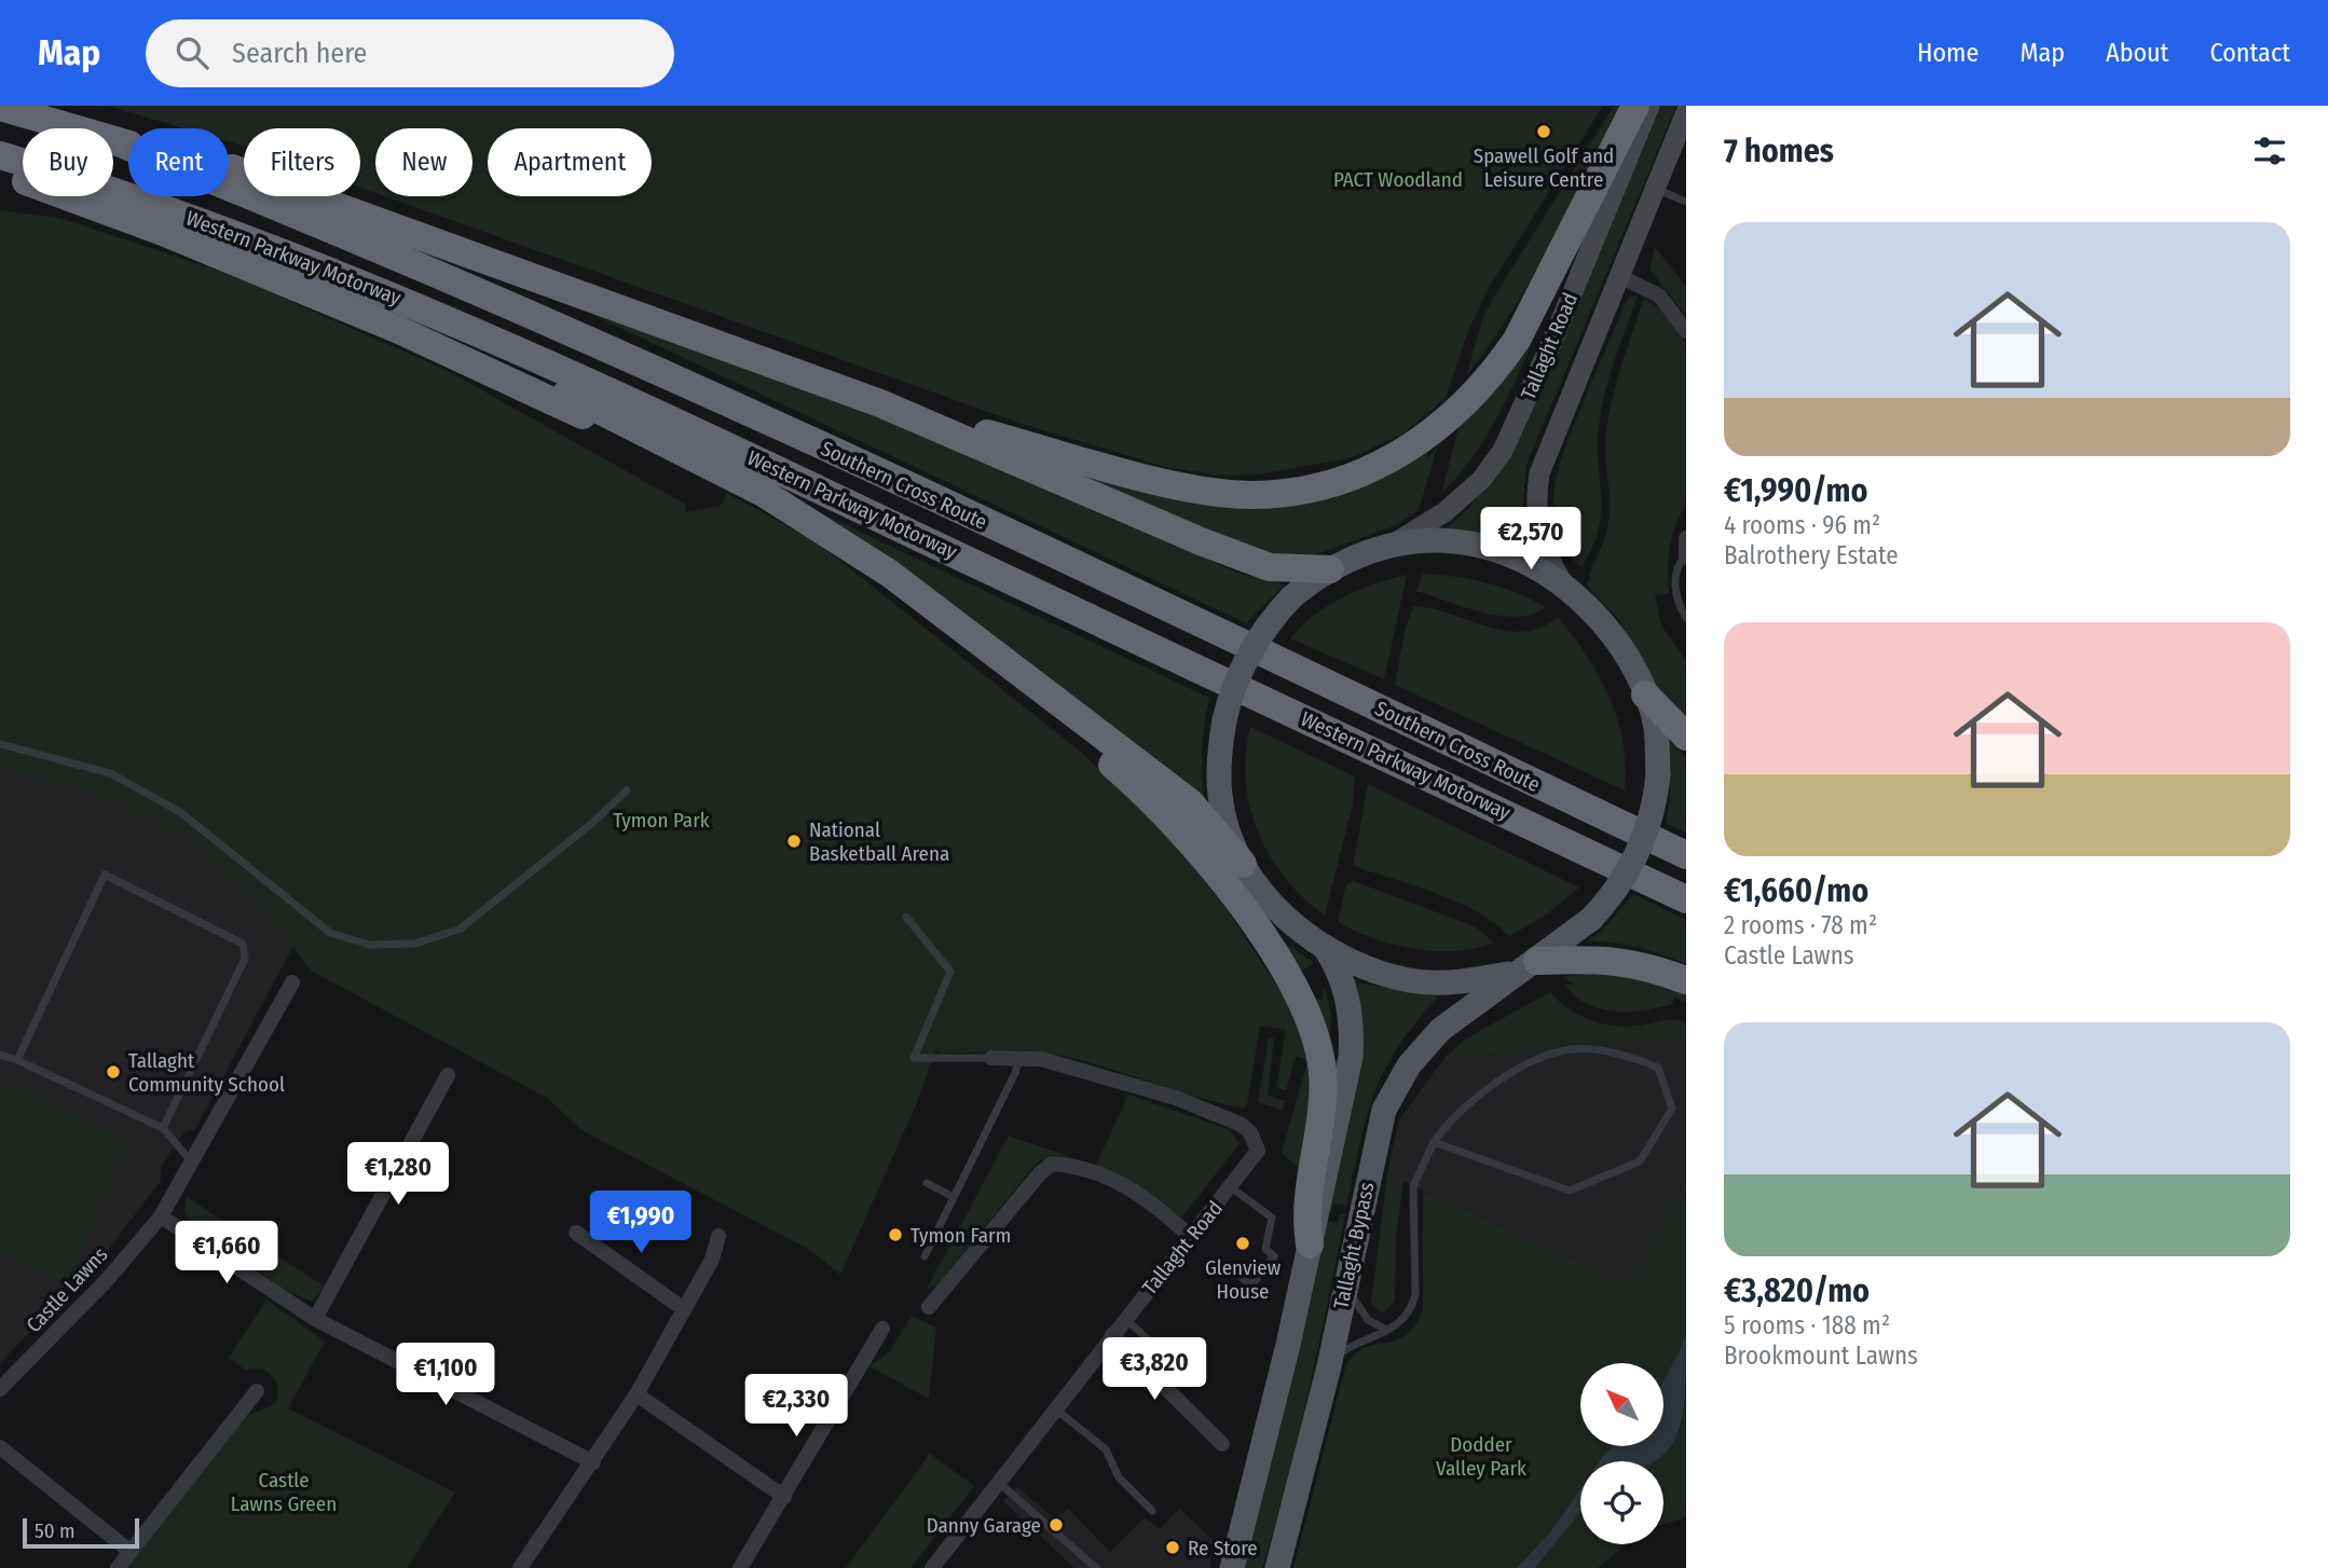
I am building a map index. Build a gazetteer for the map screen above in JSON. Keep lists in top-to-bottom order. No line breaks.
{"streets":{"highway":["Western Parkway Motorway","Southern Cross Route"],"main road":["Tallaght Road","Tallaght Bypass"],"street":["Castle Lawns"]},"crossings":[["Tallaght Road","Tallaght Bypass"]],"parks":["PACT Woodland","Tymon Park","Dodder Valley Park","Castle Lawns Green"],"places":["Spawell Golf and Leisure Centre","National Basketball Arena","Tallaght Community School","Tymon Farm","Glenview House","Danny Garage","Re Store"],"scale_bar":"50 m","north":"top left","page":{"header":"Map","search":"Search here","nav":["Home","Map","About","Contact"],"heading":"7 homes","chip":["Buy","Rent","Filters","New","Apartment"],"list":[{"name":"€1,990/mo","note":"4 rooms · 96 m² · Balrothery Estate"},{"name":"€1,660/mo","note":"2 rooms · 78 m² · Castle Lawns"},{"name":"€3,820/mo","note":"5 rooms · 188 m² · Brookmount Lawns"}],"price":["€2,570","€1,280","€1,990","€1,660","€3,820","€1,100","€2,330"],"scale":"50 m"}}
